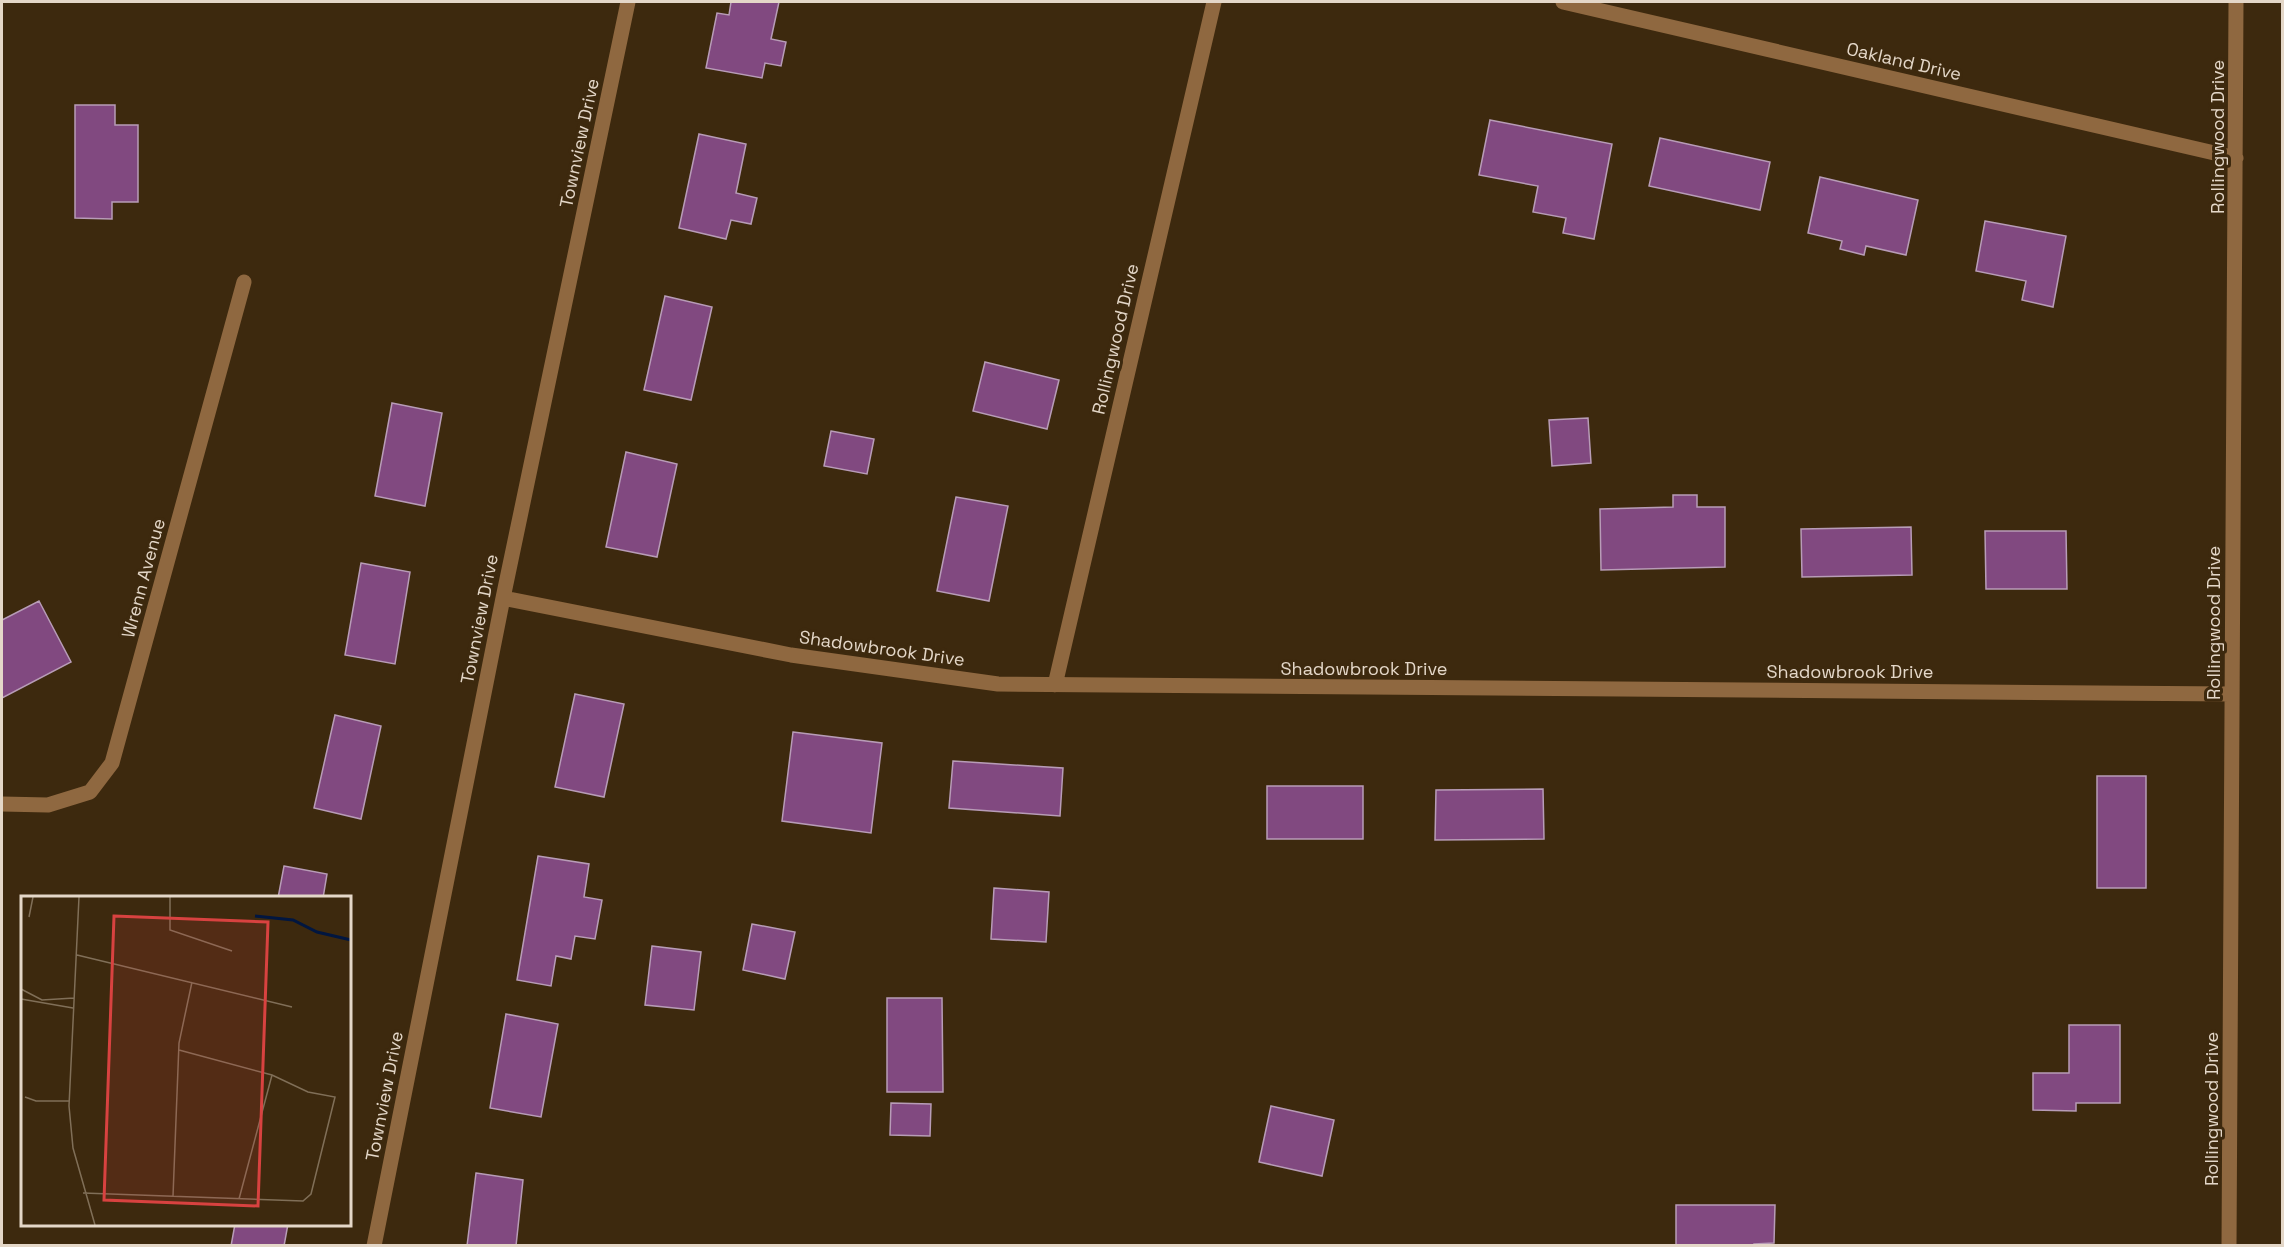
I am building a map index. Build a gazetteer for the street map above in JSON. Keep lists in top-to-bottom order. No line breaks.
{"streets":{"street":["Oakland Drive","Rollingwood Drive","Townview Drive","Wrenn Avenue","Shadowbrook Drive"]},"crossings":[["Oakland Drive","Rollingwood Drive"],["Rollingwood Drive","Shadowbrook Drive"],["Townview Drive","Shadowbrook Drive"]]}
